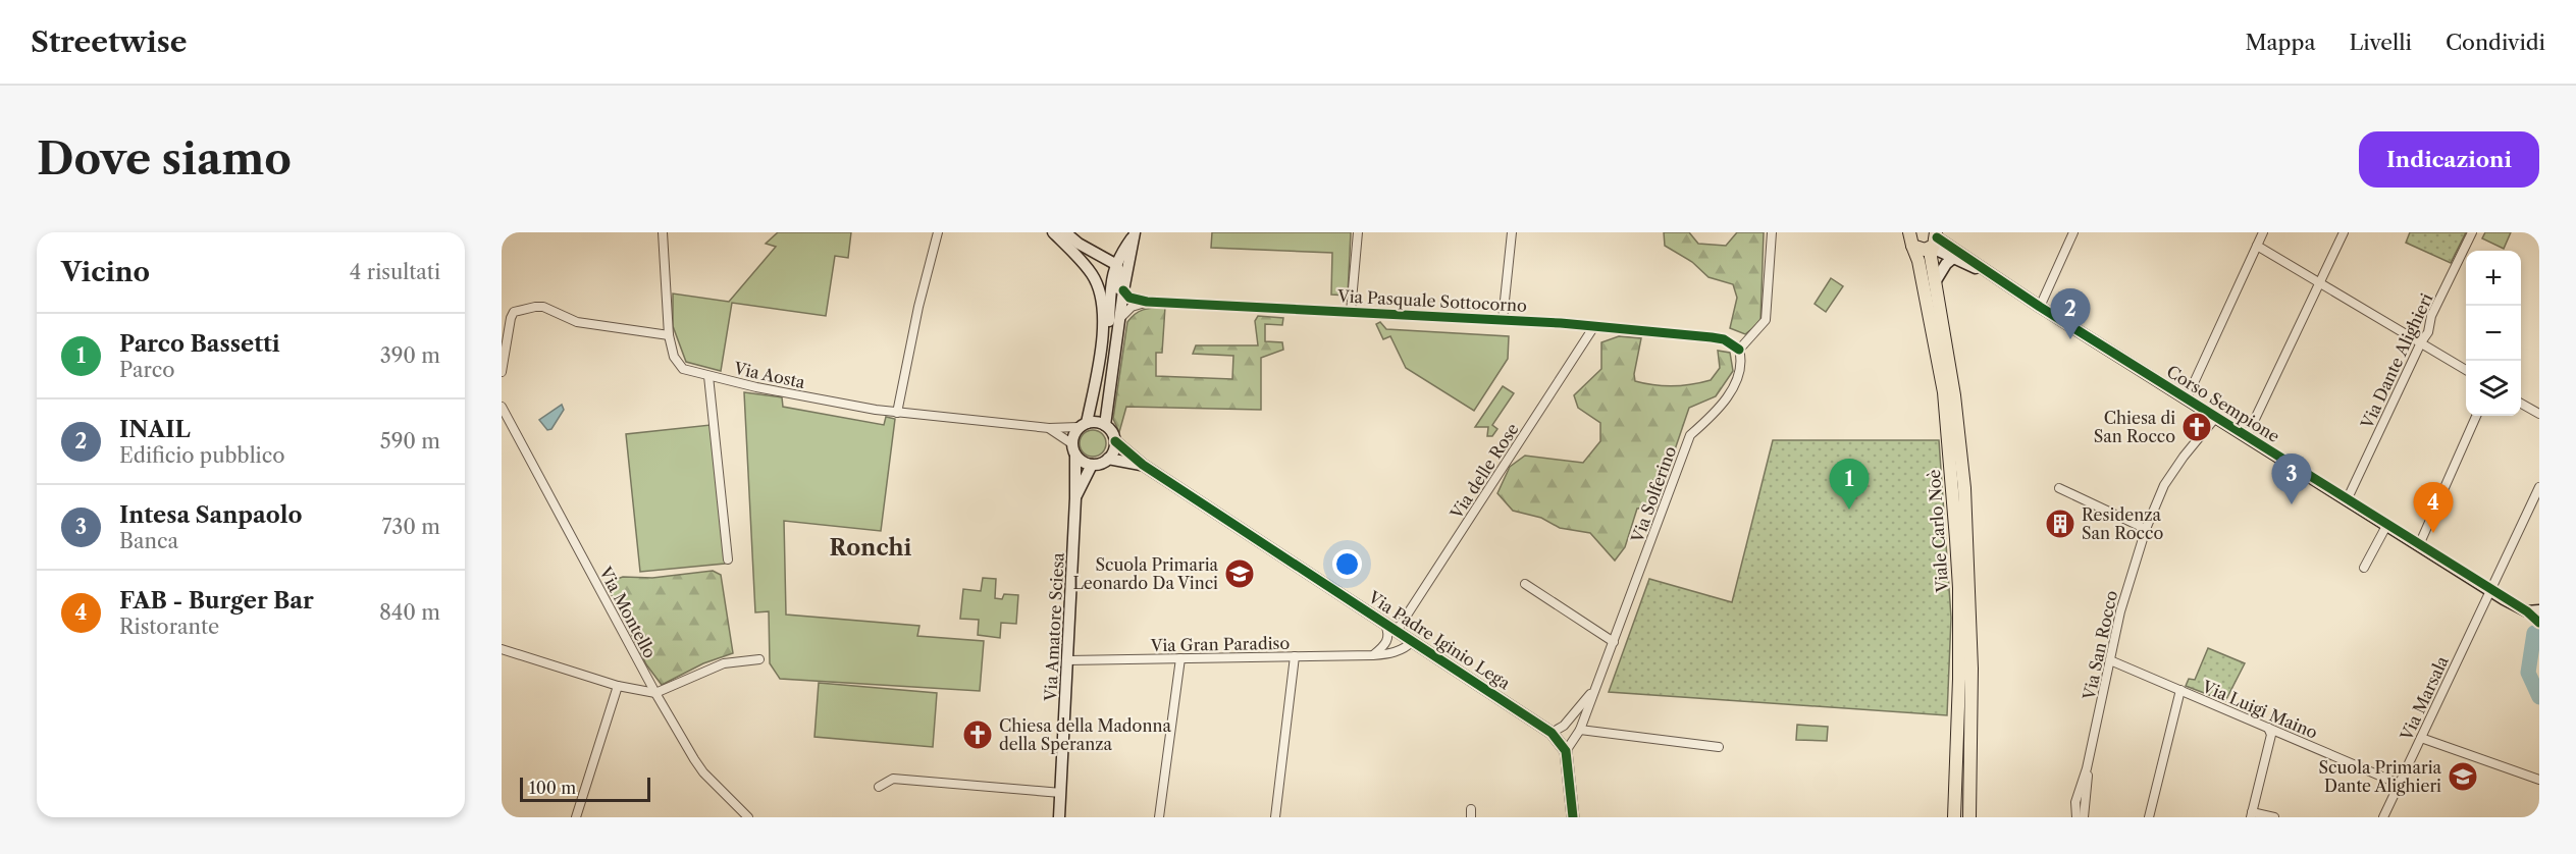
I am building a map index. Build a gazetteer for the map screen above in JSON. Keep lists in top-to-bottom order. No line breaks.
{"streets":{"main road":["Viale Carlo Noè"],"street":["Via Pasquale Sottocorno","Via Dante Alighieri","Via Aosta","Corso Sempione","Via delle Rose","Via Solferino","Via Montello","Via Amatore Sciesa","Via Padre Iginio Lega","Via Gran Paradiso","Via San Rocco","Via Marsala","Via Luigi Maino"]},"crossings":[["Via Pasquale Sottocorno","Via delle Rose"],["Via Pasquale Sottocorno","Via Solferino"],["Via Dante Alighieri","Corso Sempione"],["Via Aosta","Via Amatore Sciesa"],["Via Aosta","Via Padre Iginio Lega"],["Corso Sempione","Viale Carlo Noè"],["Corso Sempione","Via San Rocco"],["Corso Sempione","Via Marsala"],["Via delle Rose","Via Padre Iginio Lega"],["Via Solferino","Via Padre Iginio Lega"],["Via Amatore Sciesa","Via Padre Iginio Lega"],["Via Amatore Sciesa","Via Gran Paradiso"],["Via Padre Iginio Lega","Via Gran Paradiso"],["Via San Rocco","Via Luigi Maino"],["Via Marsala","Via Luigi Maino"]],"districts":["Ronchi"],"places":{"church":["Chiesa di San Rocco","Chiesa della Madonna della Speranza"],"building":["Residenza San Rocco"],"school or university":["Scuola Primaria Leonardo Da Vinci","Scuola Primaria Dante Alighieri"]},"scale_bar":"100 m","page":{"header":"Streetwise","nav":["Mappa","Livelli","Condividi"],"buttons":"Indicazioni","title":"Dove siamo","heading":["Vicino","4 risultati"],"map_buttons":["+","−"],"pins":["2","3","1","4"],"list":[{"mark":"1","name":"Parco Bassetti","note":"Parco","value":"390 m"},{"mark":"2","name":"INAIL","note":"Edificio pubblico","value":"590 m"},{"mark":"3","name":"Intesa Sanpaolo","note":"Banca","value":"730 m"},{"mark":"4","name":"FAB - Burger Bar","note":"Ristorante","value":"840 m"}],"scale":"100 m"}}
